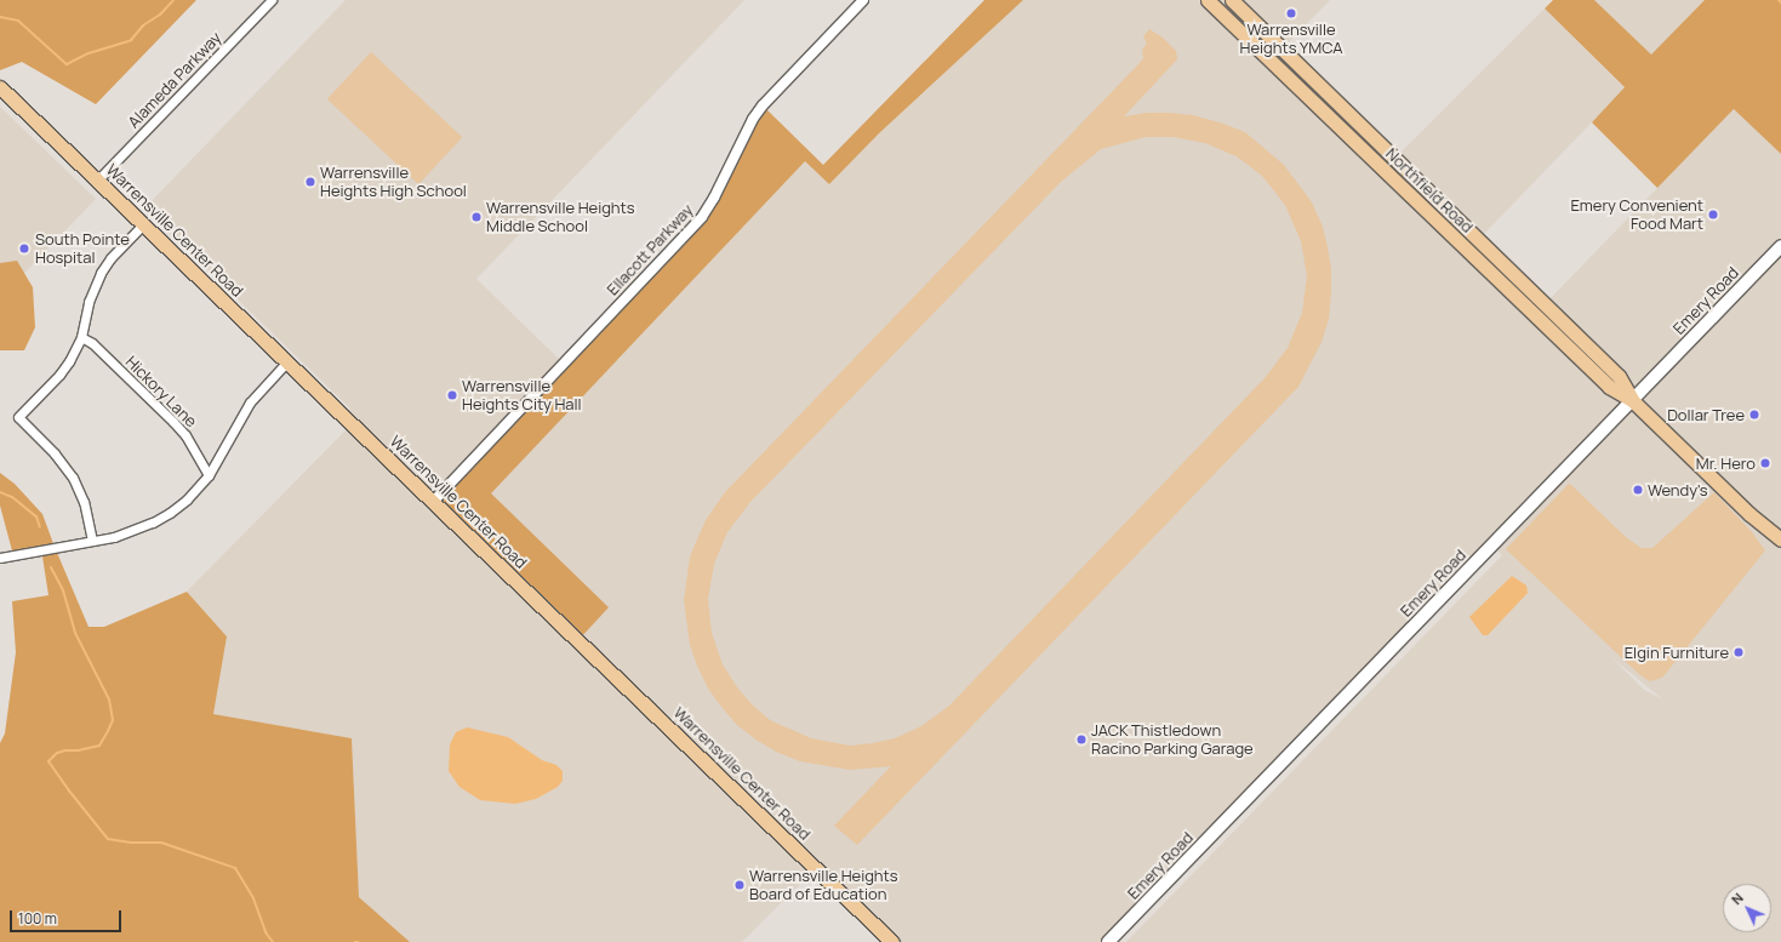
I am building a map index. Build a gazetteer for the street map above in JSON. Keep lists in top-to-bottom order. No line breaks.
{"streets":{"main road":["Northfield Road","Warrensville Center Road","Emery Road"],"street":["Alameda Parkway","Ellacott Parkway","Hickory Lane"]},"crossings":[["Alameda Parkway","Warrensville Center Road"],["Northfield Road","Emery Road"],["Warrensville Center Road","Ellacott Parkway"]],"places":["Warrensville Heights YMCA","Warrensville Heights High School","Emery Convenient Food Mart","Warrensville Heights Middle School","South Pointe Hospital","Warrensville Heights City Hall","Dollar Tree","Mr. Hero","Wendy's","Elgin Furniture","JACK Thistledown Racino Parking Garage","Warrensville Heights Board of Education"],"scale_bar":"100 m","north":"top left"}
